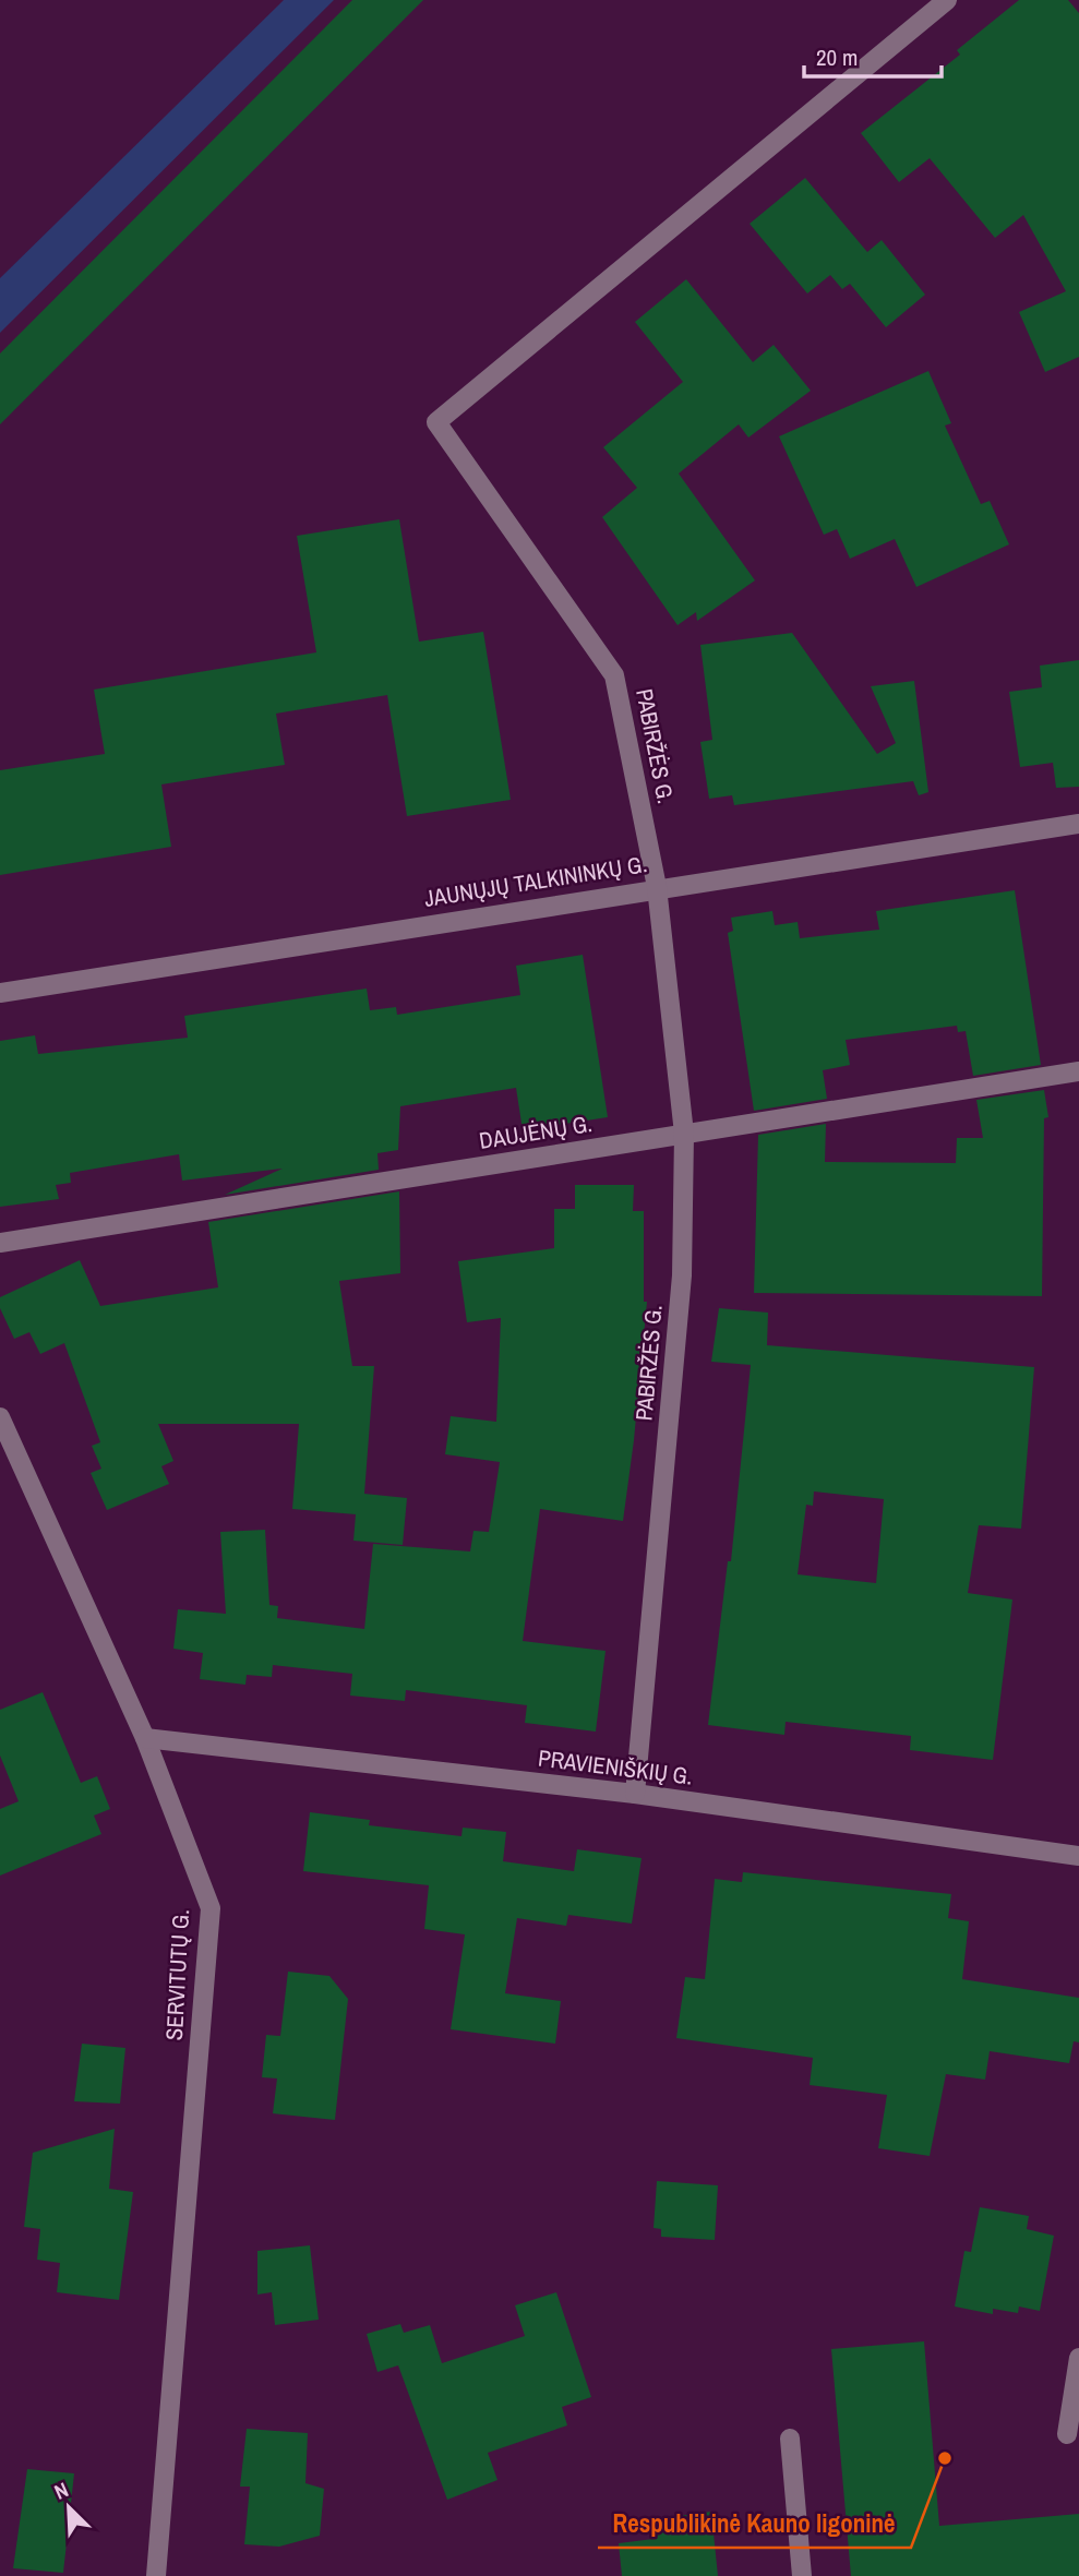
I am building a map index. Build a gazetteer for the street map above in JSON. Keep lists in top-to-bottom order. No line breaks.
{"streets":{"street":["PABIRŽĖS G.","JAUNŲJŲ TALKININKŲ G.","DAUJĖNŲ G.","PRAVIENIŠKIŲ G.","SERVITUTŲ G."]},"crossings":[["PABIRŽĖS G.","JAUNŲJŲ TALKININKŲ G."],["PABIRŽĖS G.","DAUJĖNŲ G."],["PABIRŽĖS G.","PRAVIENIŠKIŲ G."],["PRAVIENIŠKIŲ G.","SERVITUTŲ G."]],"places":["Respublikinė Kauno ligoninė"],"scale_bar":"20 m","north":"top left"}
